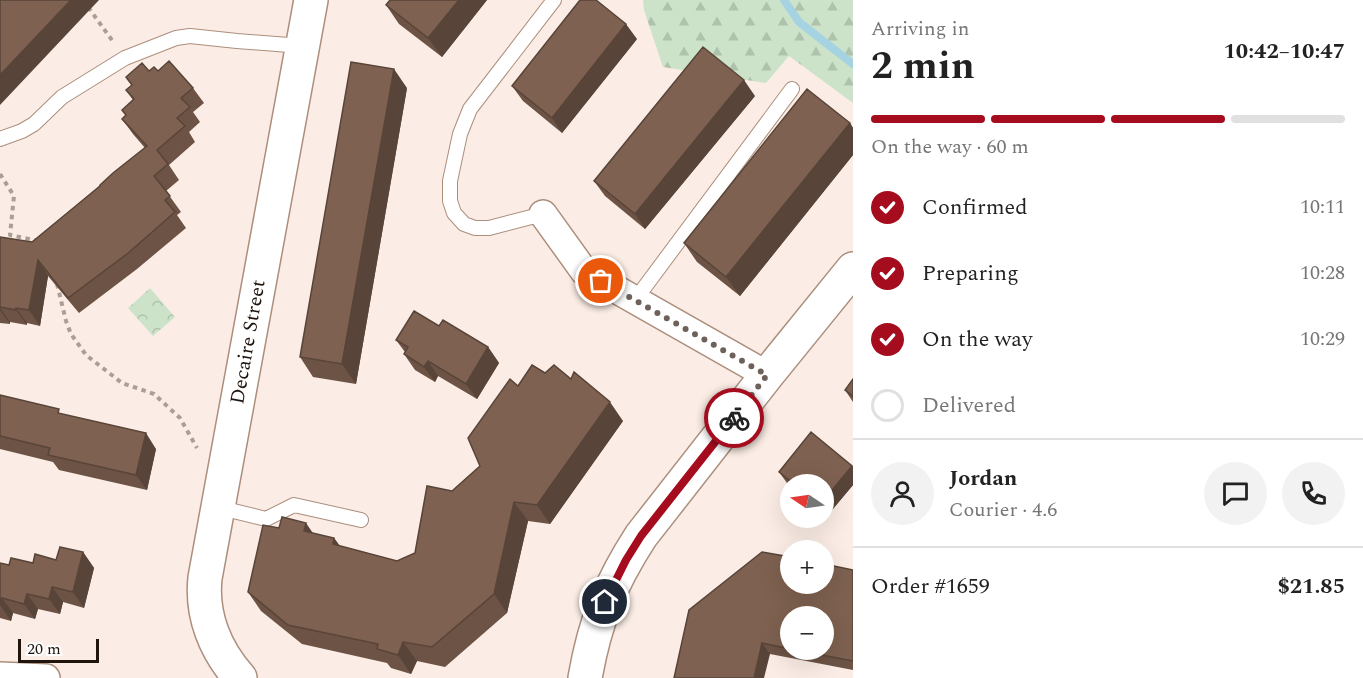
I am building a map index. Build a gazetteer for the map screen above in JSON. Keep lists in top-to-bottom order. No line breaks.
{"streets":{"street":["Decaire Street"]},"scale_bar":"20 m","north":"left","page":{"heading":["2 min","Arriving in","10:42–10:47"],"panel":["Jordan","Courier · 4.6","Order #1659","$21.85"],"bar":"On the way · 60 m","list":[["Confirmed","10:11"],["Preparing","10:28"],["On the way","10:29"],"Delivered"],"map_buttons":["+","−"],"scale":"20 m"}}
